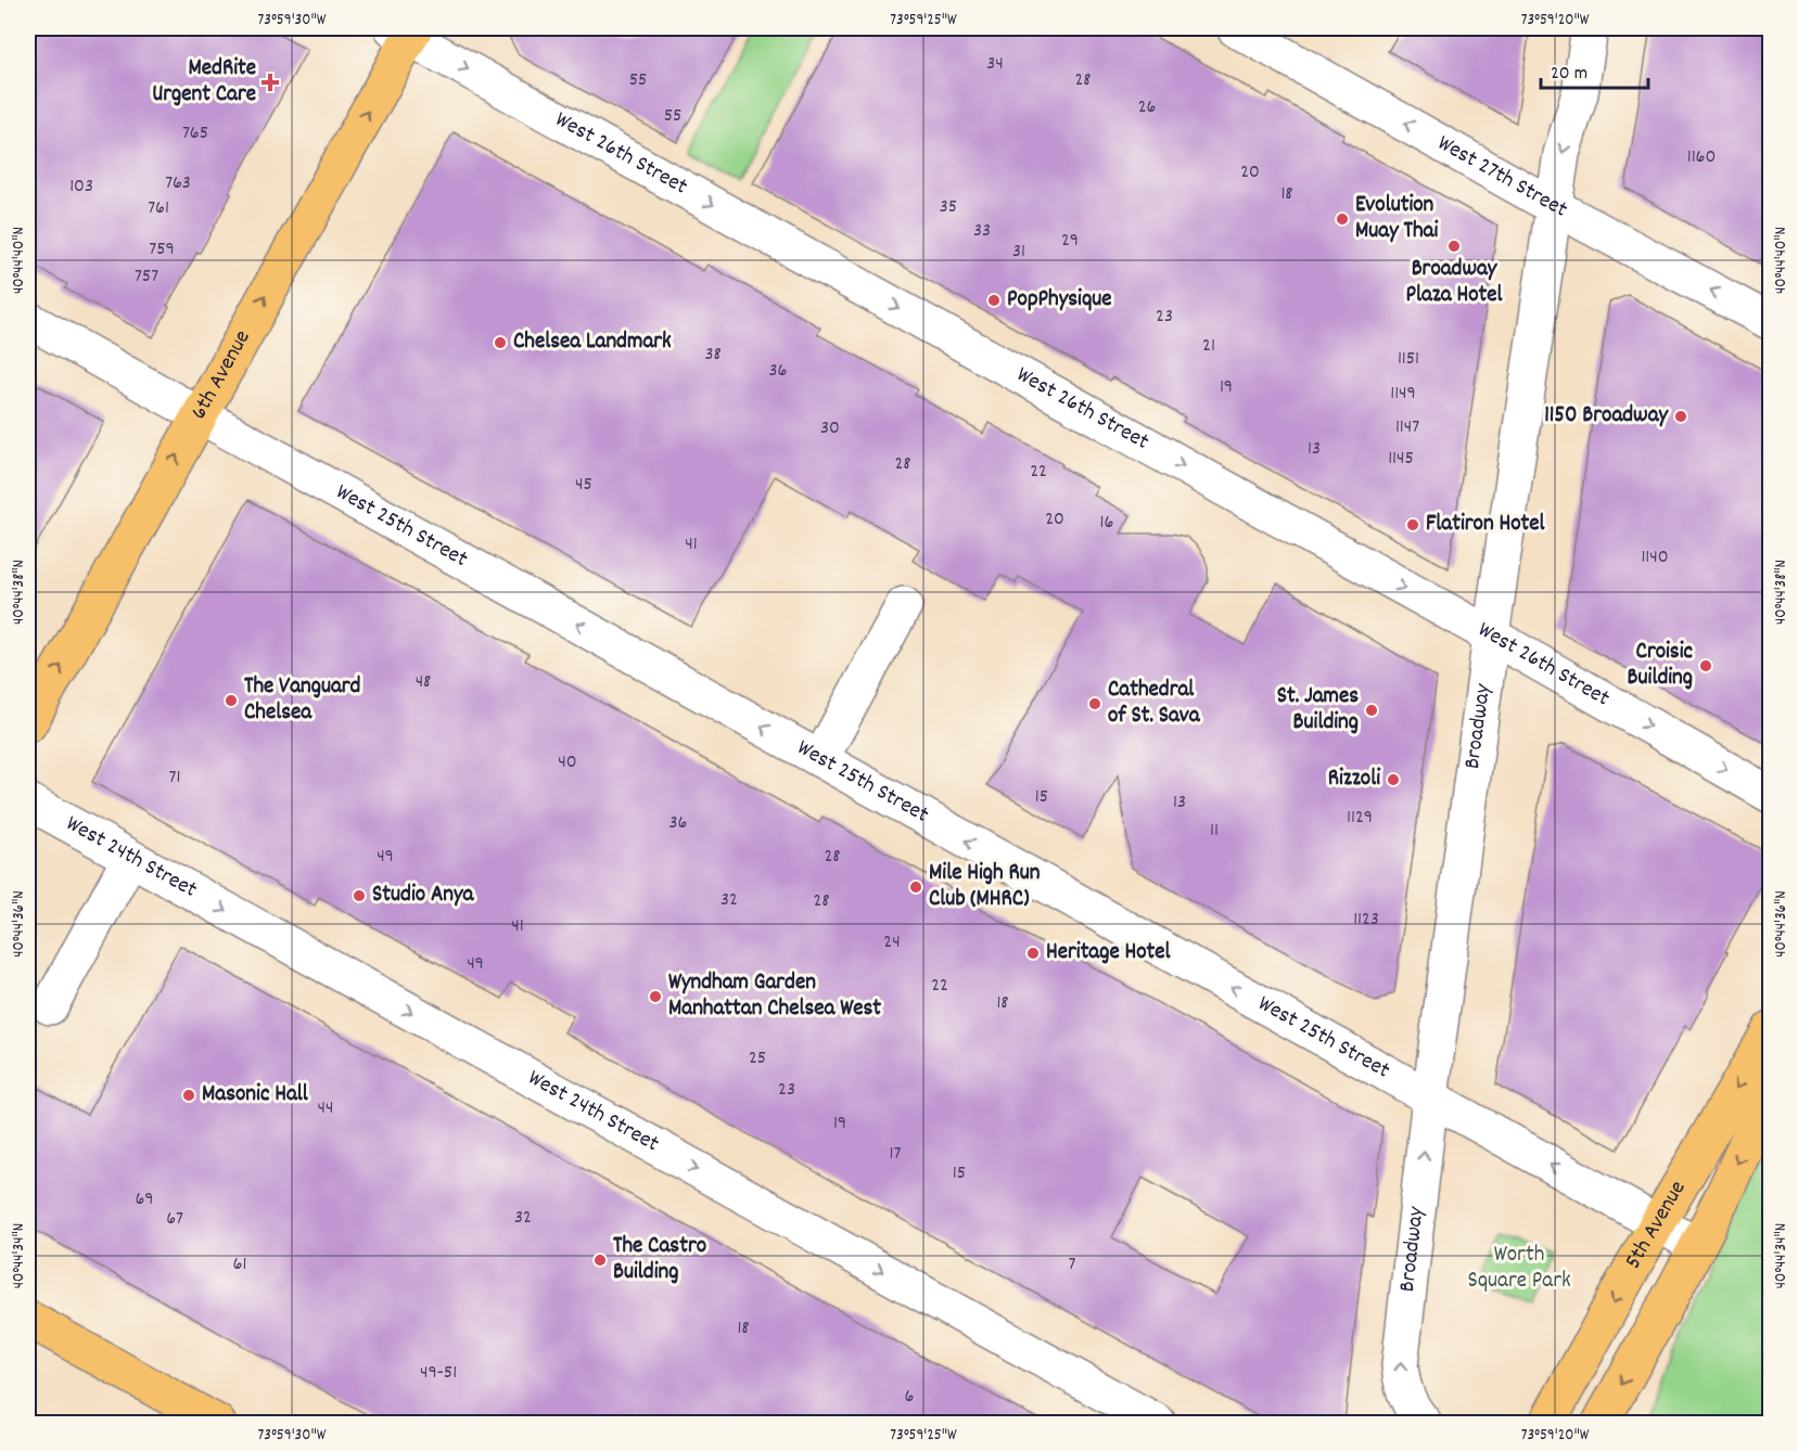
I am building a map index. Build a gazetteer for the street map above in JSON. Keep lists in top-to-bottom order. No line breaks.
{"streets":{"main road":["6th Avenue","5th Avenue"],"street":["West 26th Street","West 27th Street","West 25th Street","Broadway","West 24th Street"]},"crossings":[["West 26th Street","6th Avenue"],["West 26th Street","Broadway"],["West 27th Street","Broadway"],["6th Avenue","West 25th Street"],["West 25th Street","Broadway"],["West 25th Street","5th Avenue"]],"one_way":["West 26th Street","West 27th Street","6th Avenue","West 25th Street","West 24th Street"],"parks":["Worth Square Park"],"places":{"health":["MedRite Urgent Care"],"other":["Evolution Muay Thai","Broadway Plaza Hotel","PopPhysique","Chelsea Landmark","1150 Broadway","Flatiron Hotel","Croisic Building","The Vanguard Chelsea","Cathedral of St. Sava","St. James Building","Rizzoli","Mile High Run Club (MHRC)","Studio Anya","Heritage Hotel","Wyndham Garden Manhattan Chelsea West","Masonic Hall","The Castro Building"]},"house_numbers":["34","55","28","26","55","765","1160","20","763","103","18","35","761","33","29","759","31","757","23","21","38","1151","36","19","1149","1147","30","13","1145","28","22","45","20","16","41","1140","48","40","71","15","13","1129","36","11","49","28","32","28","1123","41","24","49","22","18","25","23","44","19","17","15","69","32","67","61","7","18","49-51","6"],"scale_bar":"20 m","coordinates":["73°59'30\"W","73°59'25\"W","73°59'20\"W","40°44'40\"N","40°44'38\"N","40°44'36\"N","40°44'34\"N"]}
